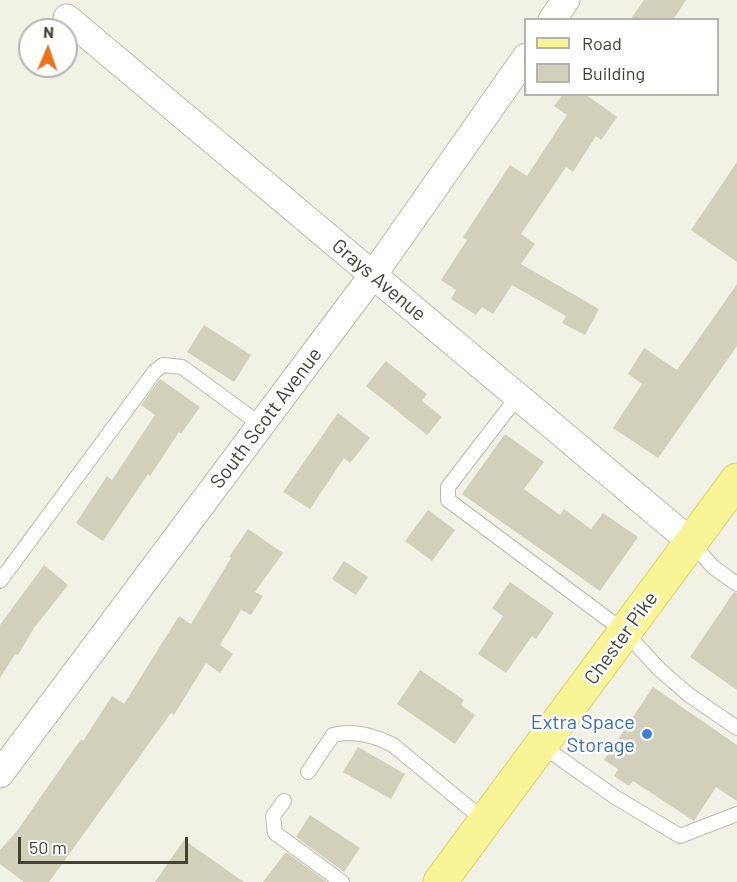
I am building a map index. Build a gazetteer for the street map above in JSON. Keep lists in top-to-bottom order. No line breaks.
{"streets":{"main road":["Chester Pike"],"street":["Grays Avenue","South Scott Avenue"]},"crossings":[["Grays Avenue","South Scott Avenue"],["Grays Avenue","Chester Pike"]],"places":["Extra Space Storage"],"legend":["Road","Building"],"scale_bar":"50 m","north":"top"}
